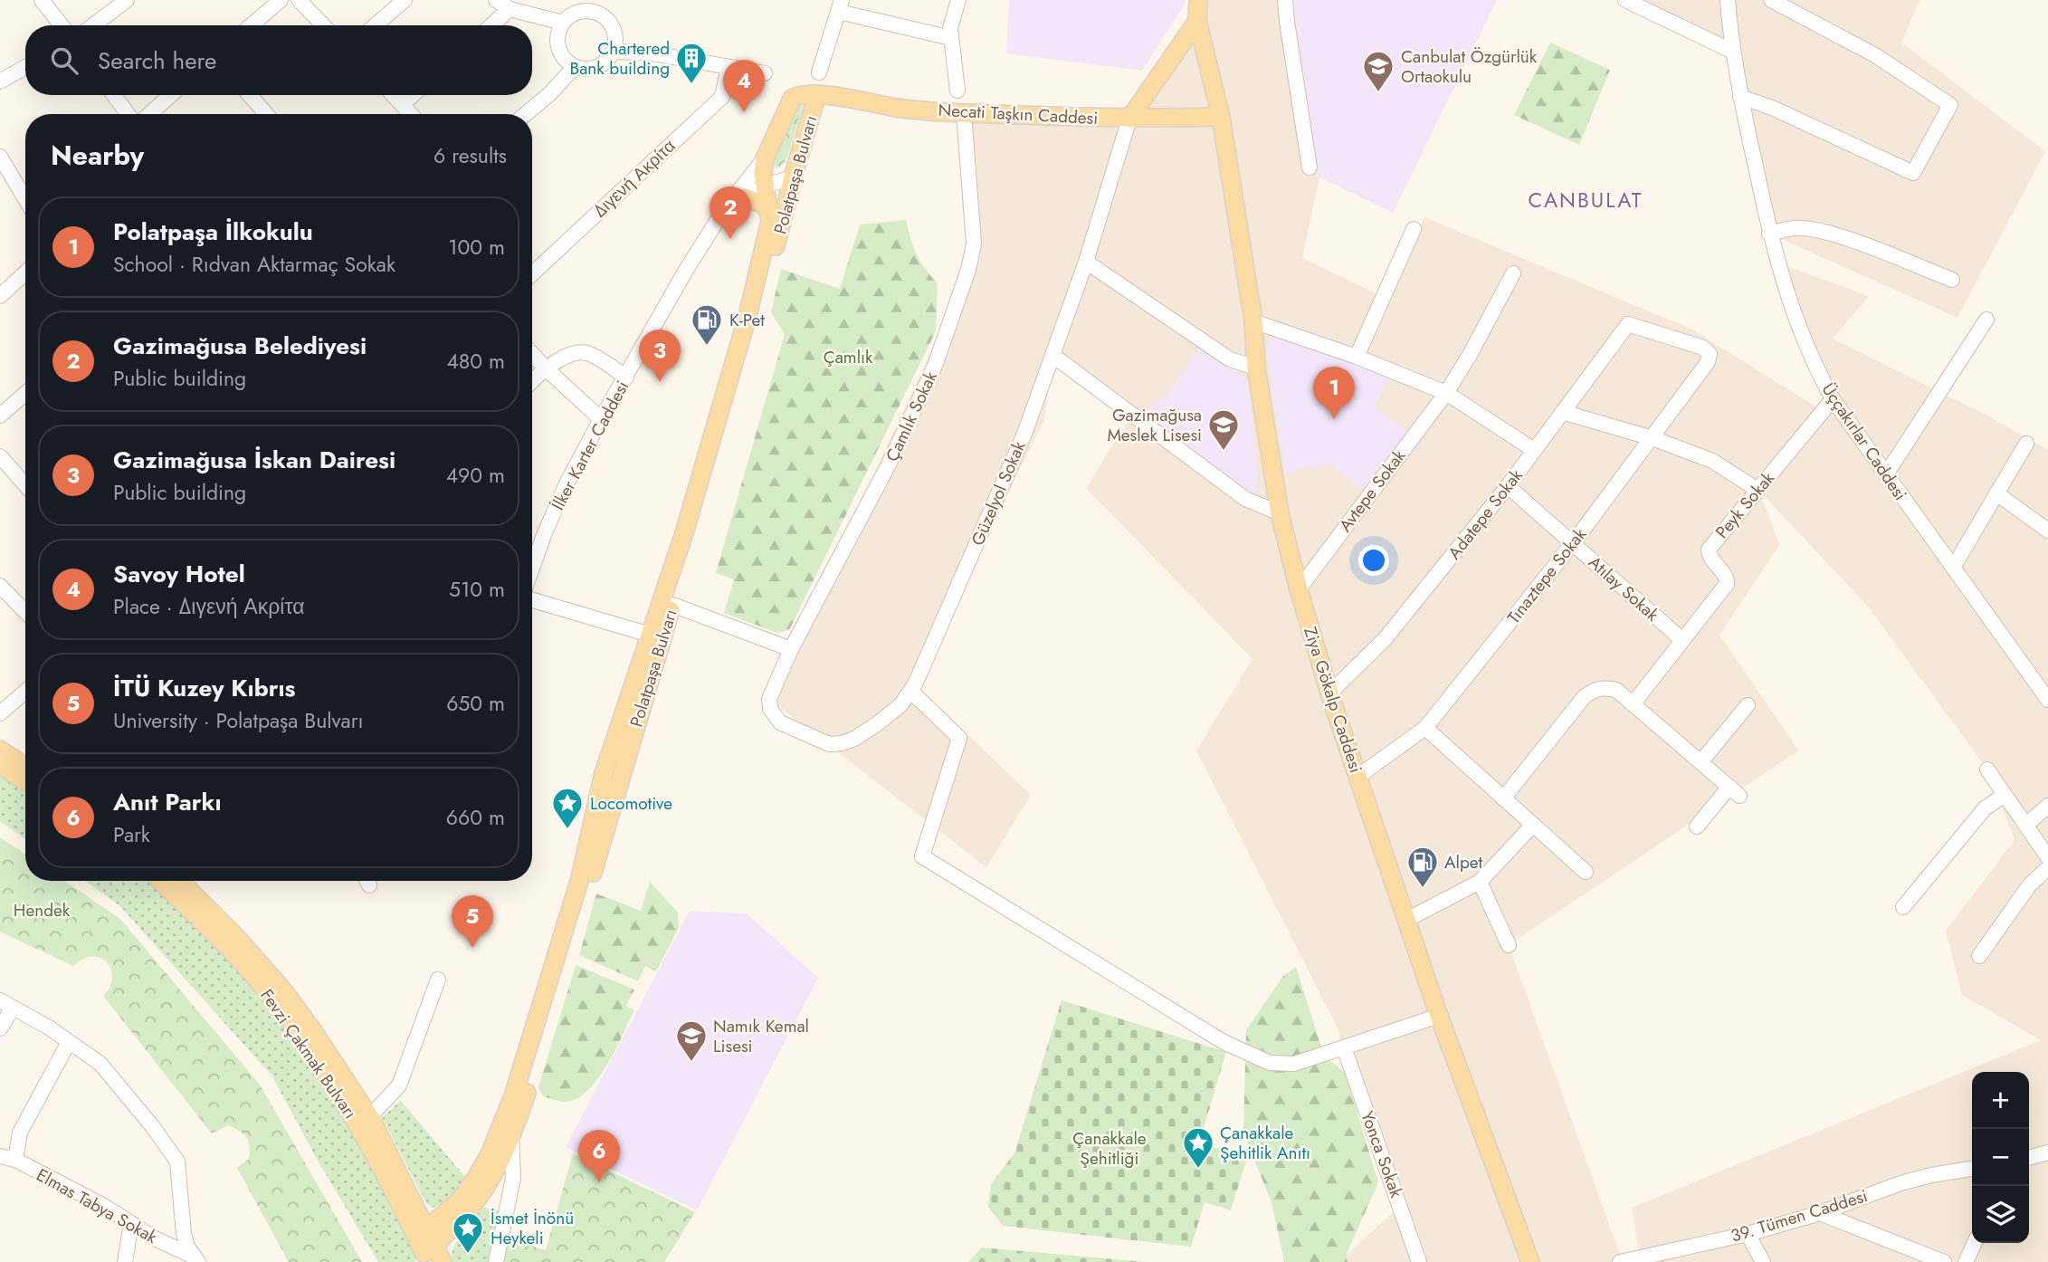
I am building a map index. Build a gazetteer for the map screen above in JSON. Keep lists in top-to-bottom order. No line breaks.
{"streets":{"main road":["Necati Taşkın Caddesi","Polatpaşa Bulvarı","Ziya Gökalp Caddesi","Fevzi Çakmak Bulvarı"],"street":["Διγενή Ακρίτα","Çamlık Sokak","Üççakırlar Caddesi","İlker Karter Caddesi","Avtepe Sokak","Güzelyol Sokak","Peyk Sokak","Adatepe Sokak","Tınaztepe Sokak","Atılay Sokak","Yonca Sokak","Elmas Tabya Sokak","39. Tümen Caddesi"]},"crossings":[["Necati Taşkın Caddesi","Polatpaşa Bulvarı"],["Necati Taşkın Caddesi","Çamlık Sokak"],["Necati Taşkın Caddesi","Güzelyol Sokak"],["Necati Taşkın Caddesi","Ziya Gökalp Caddesi"],["Polatpaşa Bulvarı","İlker Karter Caddesi"],["Polatpaşa Bulvarı","Fevzi Çakmak Bulvarı"],["Çamlık Sokak","Güzelyol Sokak"],["Üççakırlar Caddesi","Peyk Sokak"],["Avtepe Sokak","Ziya Gökalp Caddesi"],["Peyk Sokak","Atılay Sokak"],["Adatepe Sokak","Tınaztepe Sokak"],["Adatepe Sokak","Atılay Sokak"],["Adatepe Sokak","Ziya Gökalp Caddesi"],["Tınaztepe Sokak","Atılay Sokak"],["Tınaztepe Sokak","Ziya Gökalp Caddesi"]],"districts":["CANBULAT"],"parks":["Çamlık","Hendek","Çanakkale Şehitliği"],"places":{"building":["Chartered Bank building"],"school or university":["Canbulat Özgürlük Ortaokulu","Gazimağusa Meslek Lisesi","Namık Kemal Lisesi"],"fuel station":["K-Pet","Alpet"],"place":["Locomotive","Çanakkale Şehitlik Anıtı","İsmet İnönü Heykeli"]},"page":{"search":"Search here","pins":["4","2","3","1","5","6"],"heading":["Nearby","6 results"],"list":[{"mark":"1","name":"Polatpaşa İlkokulu","note":"School · Rıdvan Aktarmaç Sokak","value":"100 m"},{"mark":"2","name":"Gazimağusa Belediyesi","note":"Public building","value":"480 m"},{"mark":"3","name":"Gazimağusa İskan Dairesi","note":"Public building","value":"490 m"},{"mark":"4","name":"Savoy Hotel","note":"Place · Διγενή Ακρίτα","value":"510 m"},{"mark":"5","name":"İTÜ Kuzey Kıbrıs","note":"University · Polatpaşa Bulvarı","value":"650 m"},{"mark":"6","name":"Anıt Parkı","note":"Park","value":"660 m"}],"map_buttons":["+","−"]}}
